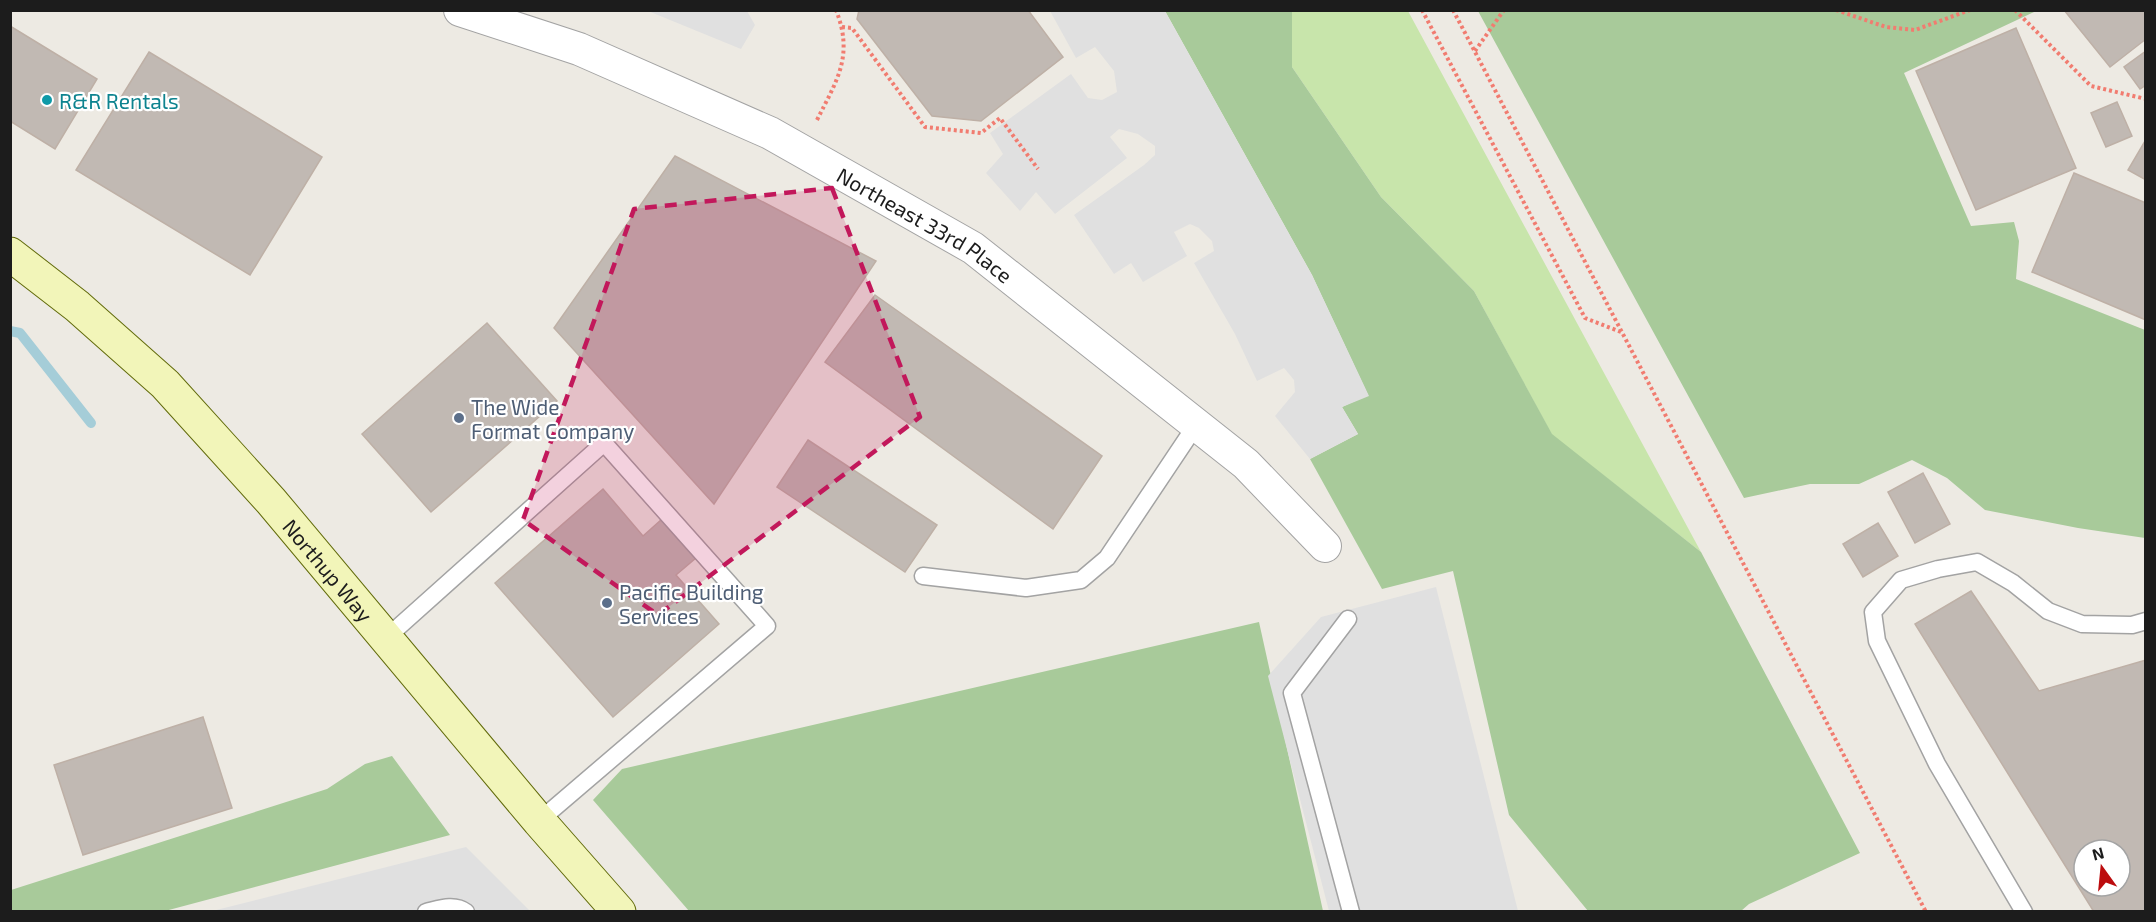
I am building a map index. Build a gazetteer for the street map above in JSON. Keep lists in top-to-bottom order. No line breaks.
{"streets":{"main road":["Northup Way"],"street":["Northeast 33rd Place"]},"places":["R&R Rentals","The Wide Format Company","Pacific Building Services"],"north":"top"}
